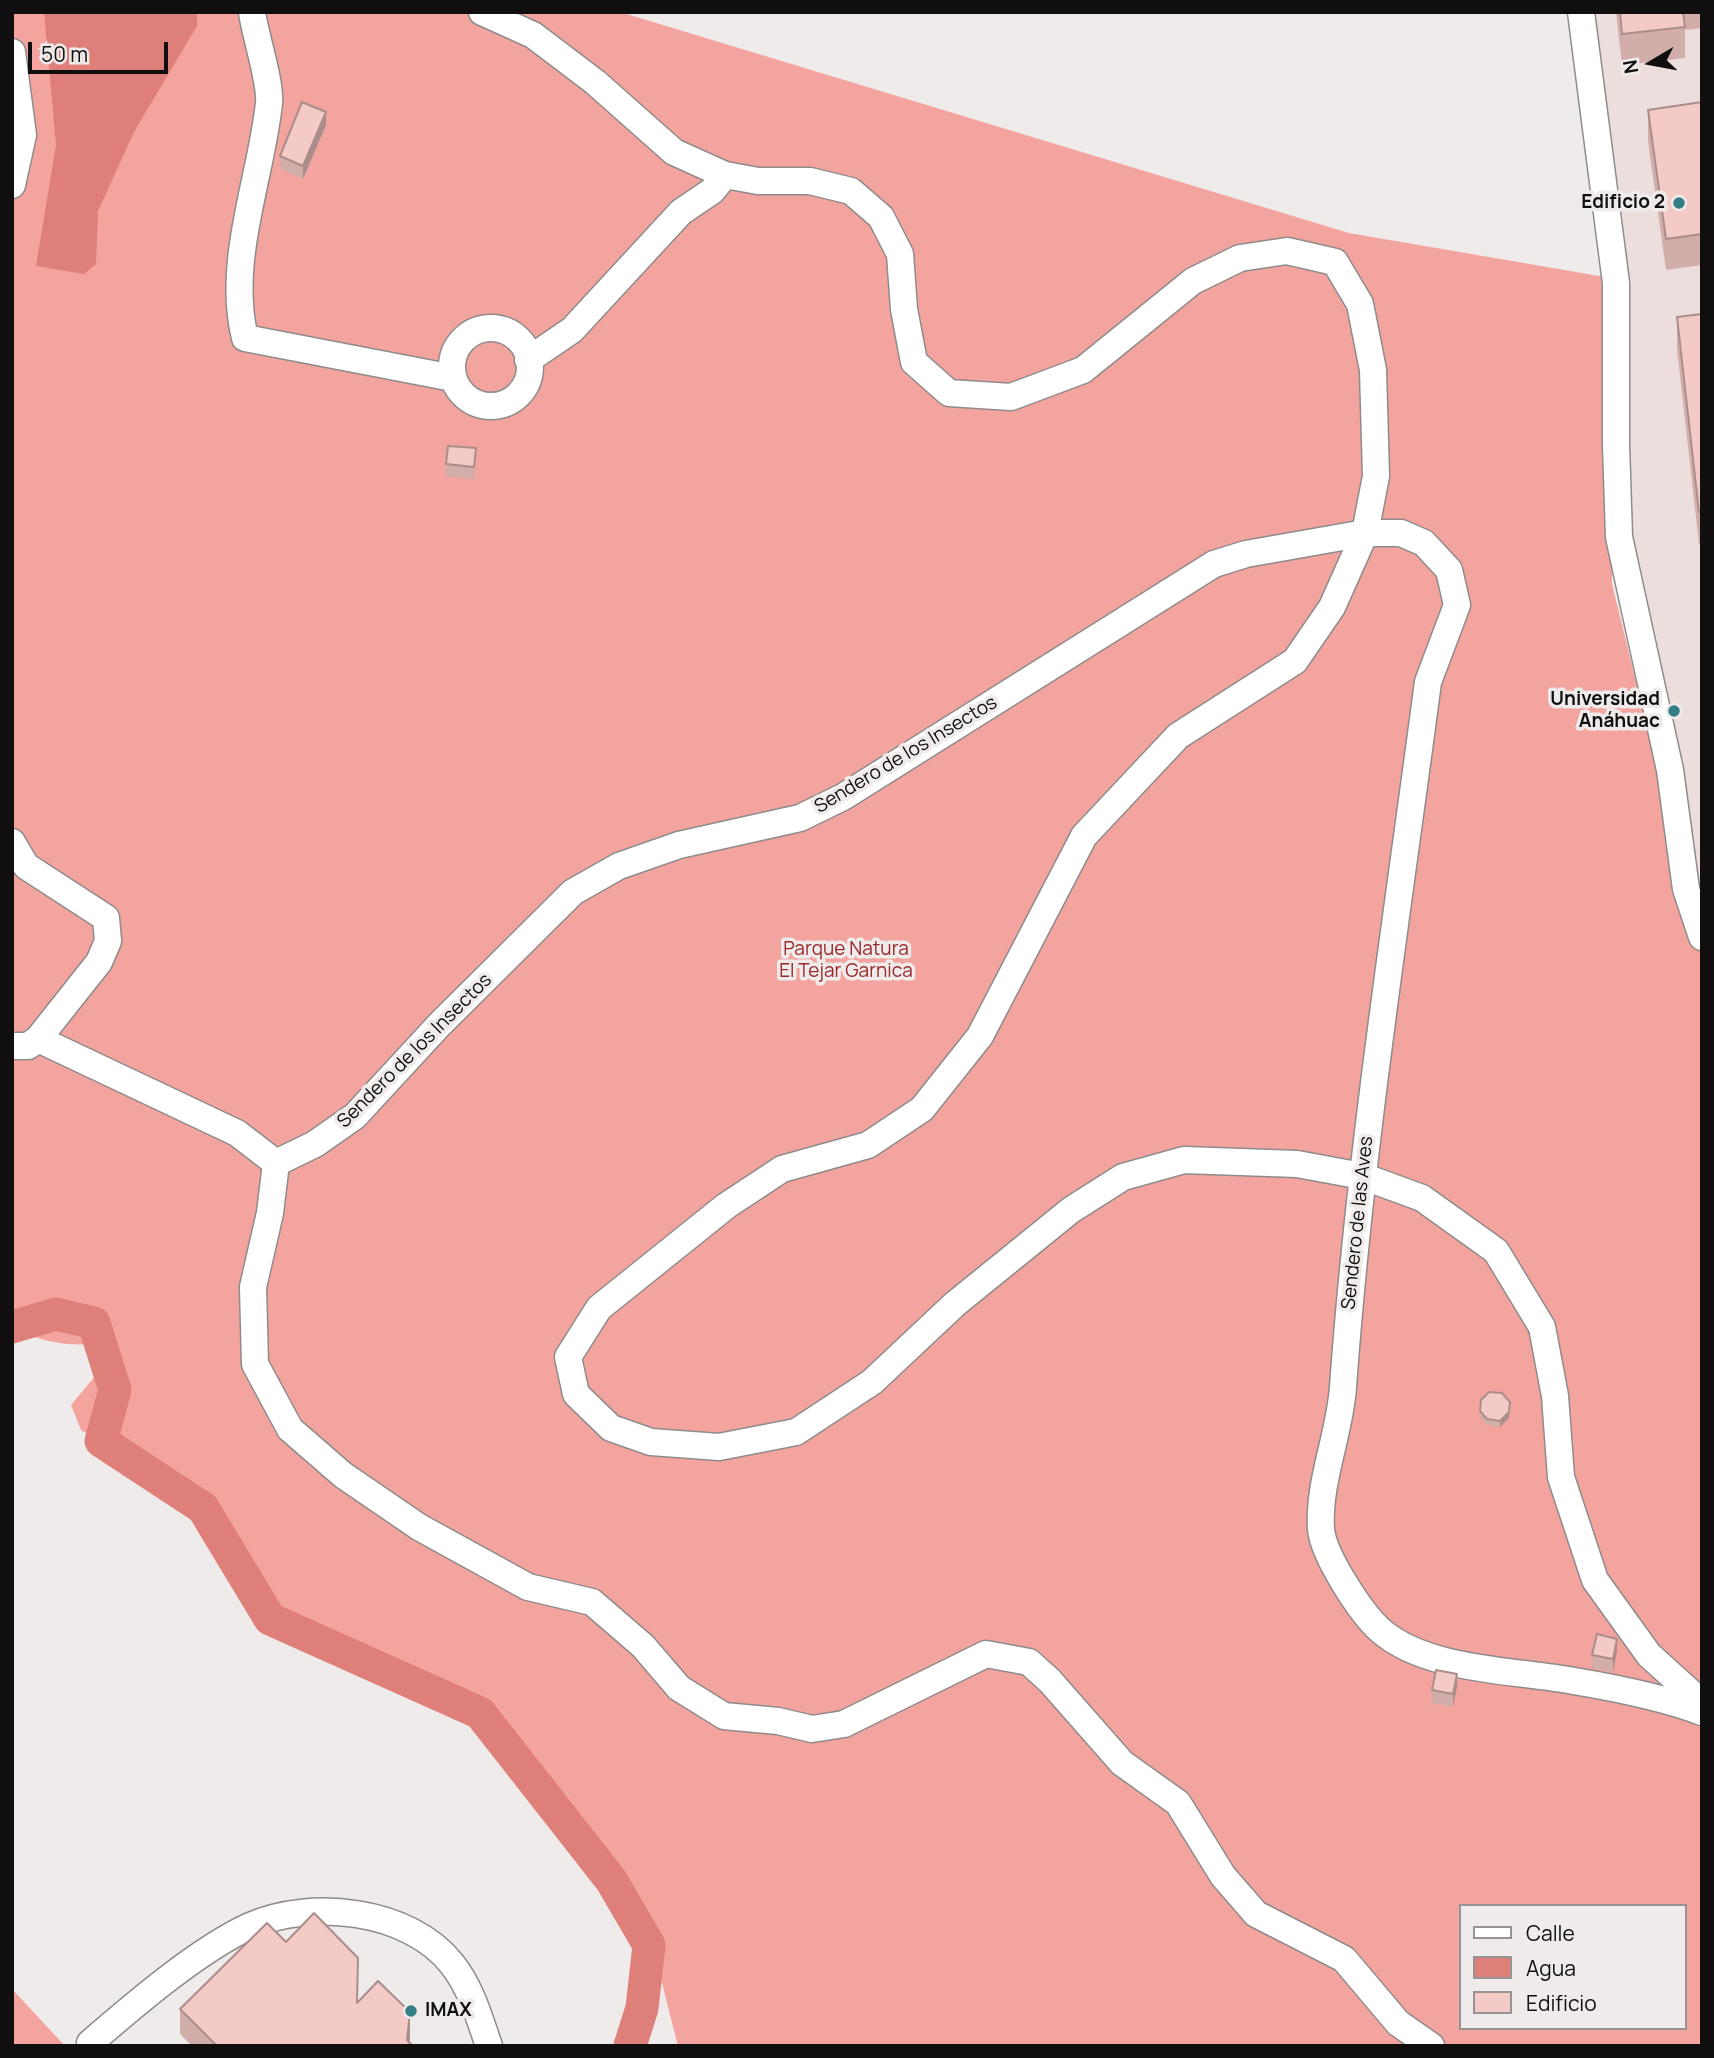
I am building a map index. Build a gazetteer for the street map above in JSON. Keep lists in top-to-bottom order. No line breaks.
{"streets":{"street":["Sendero de los Insectos","Sendero de las Aves"]},"crossings":[["Sendero de los Insectos","Sendero de las Aves"]],"parks":["Parque Natura El Tejar Garnica"],"places":["Edificio 2","Universidad Anáhuac","IMAX"],"legend":["Calle","Agua","Edificio"],"scale_bar":"50 m","north":"left"}
